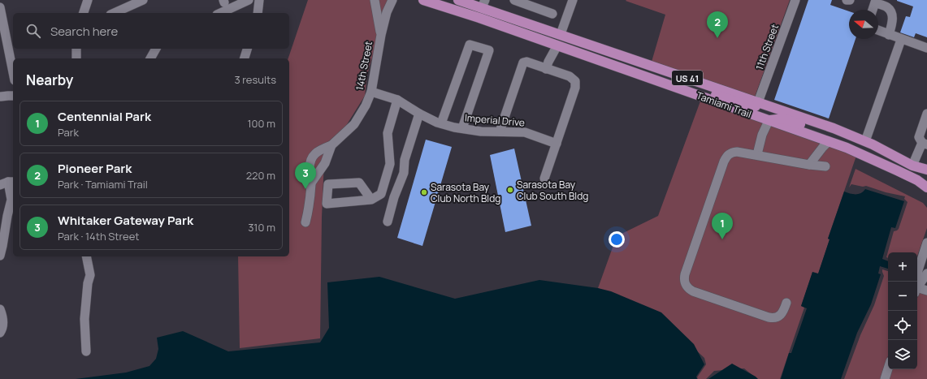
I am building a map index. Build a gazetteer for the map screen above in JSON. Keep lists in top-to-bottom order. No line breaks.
{"streets":{"main road":["US 41","Tamiami Trail"],"street":["11th Street","14th Street","Imperial Drive"]},"crossings":[["11th Street","Tamiami Trail"],["14th Street","Imperial Drive"]],"places":["Sarasota Bay Club South Bldg","Sarasota Bay Club North Bldg"],"north":"left","page":{"pins":["2","3","1"],"search":"Search here","heading":["Nearby","3 results"],"list":[{"mark":"1","name":"Centennial Park","note":"Park","value":"100 m"},{"mark":"2","name":"Pioneer Park","note":"Park · Tamiami Trail","value":"220 m"},{"mark":"3","name":"Whitaker Gateway Park","note":"Park · 14th Street","value":"310 m"}],"map_buttons":["+","−"]}}
